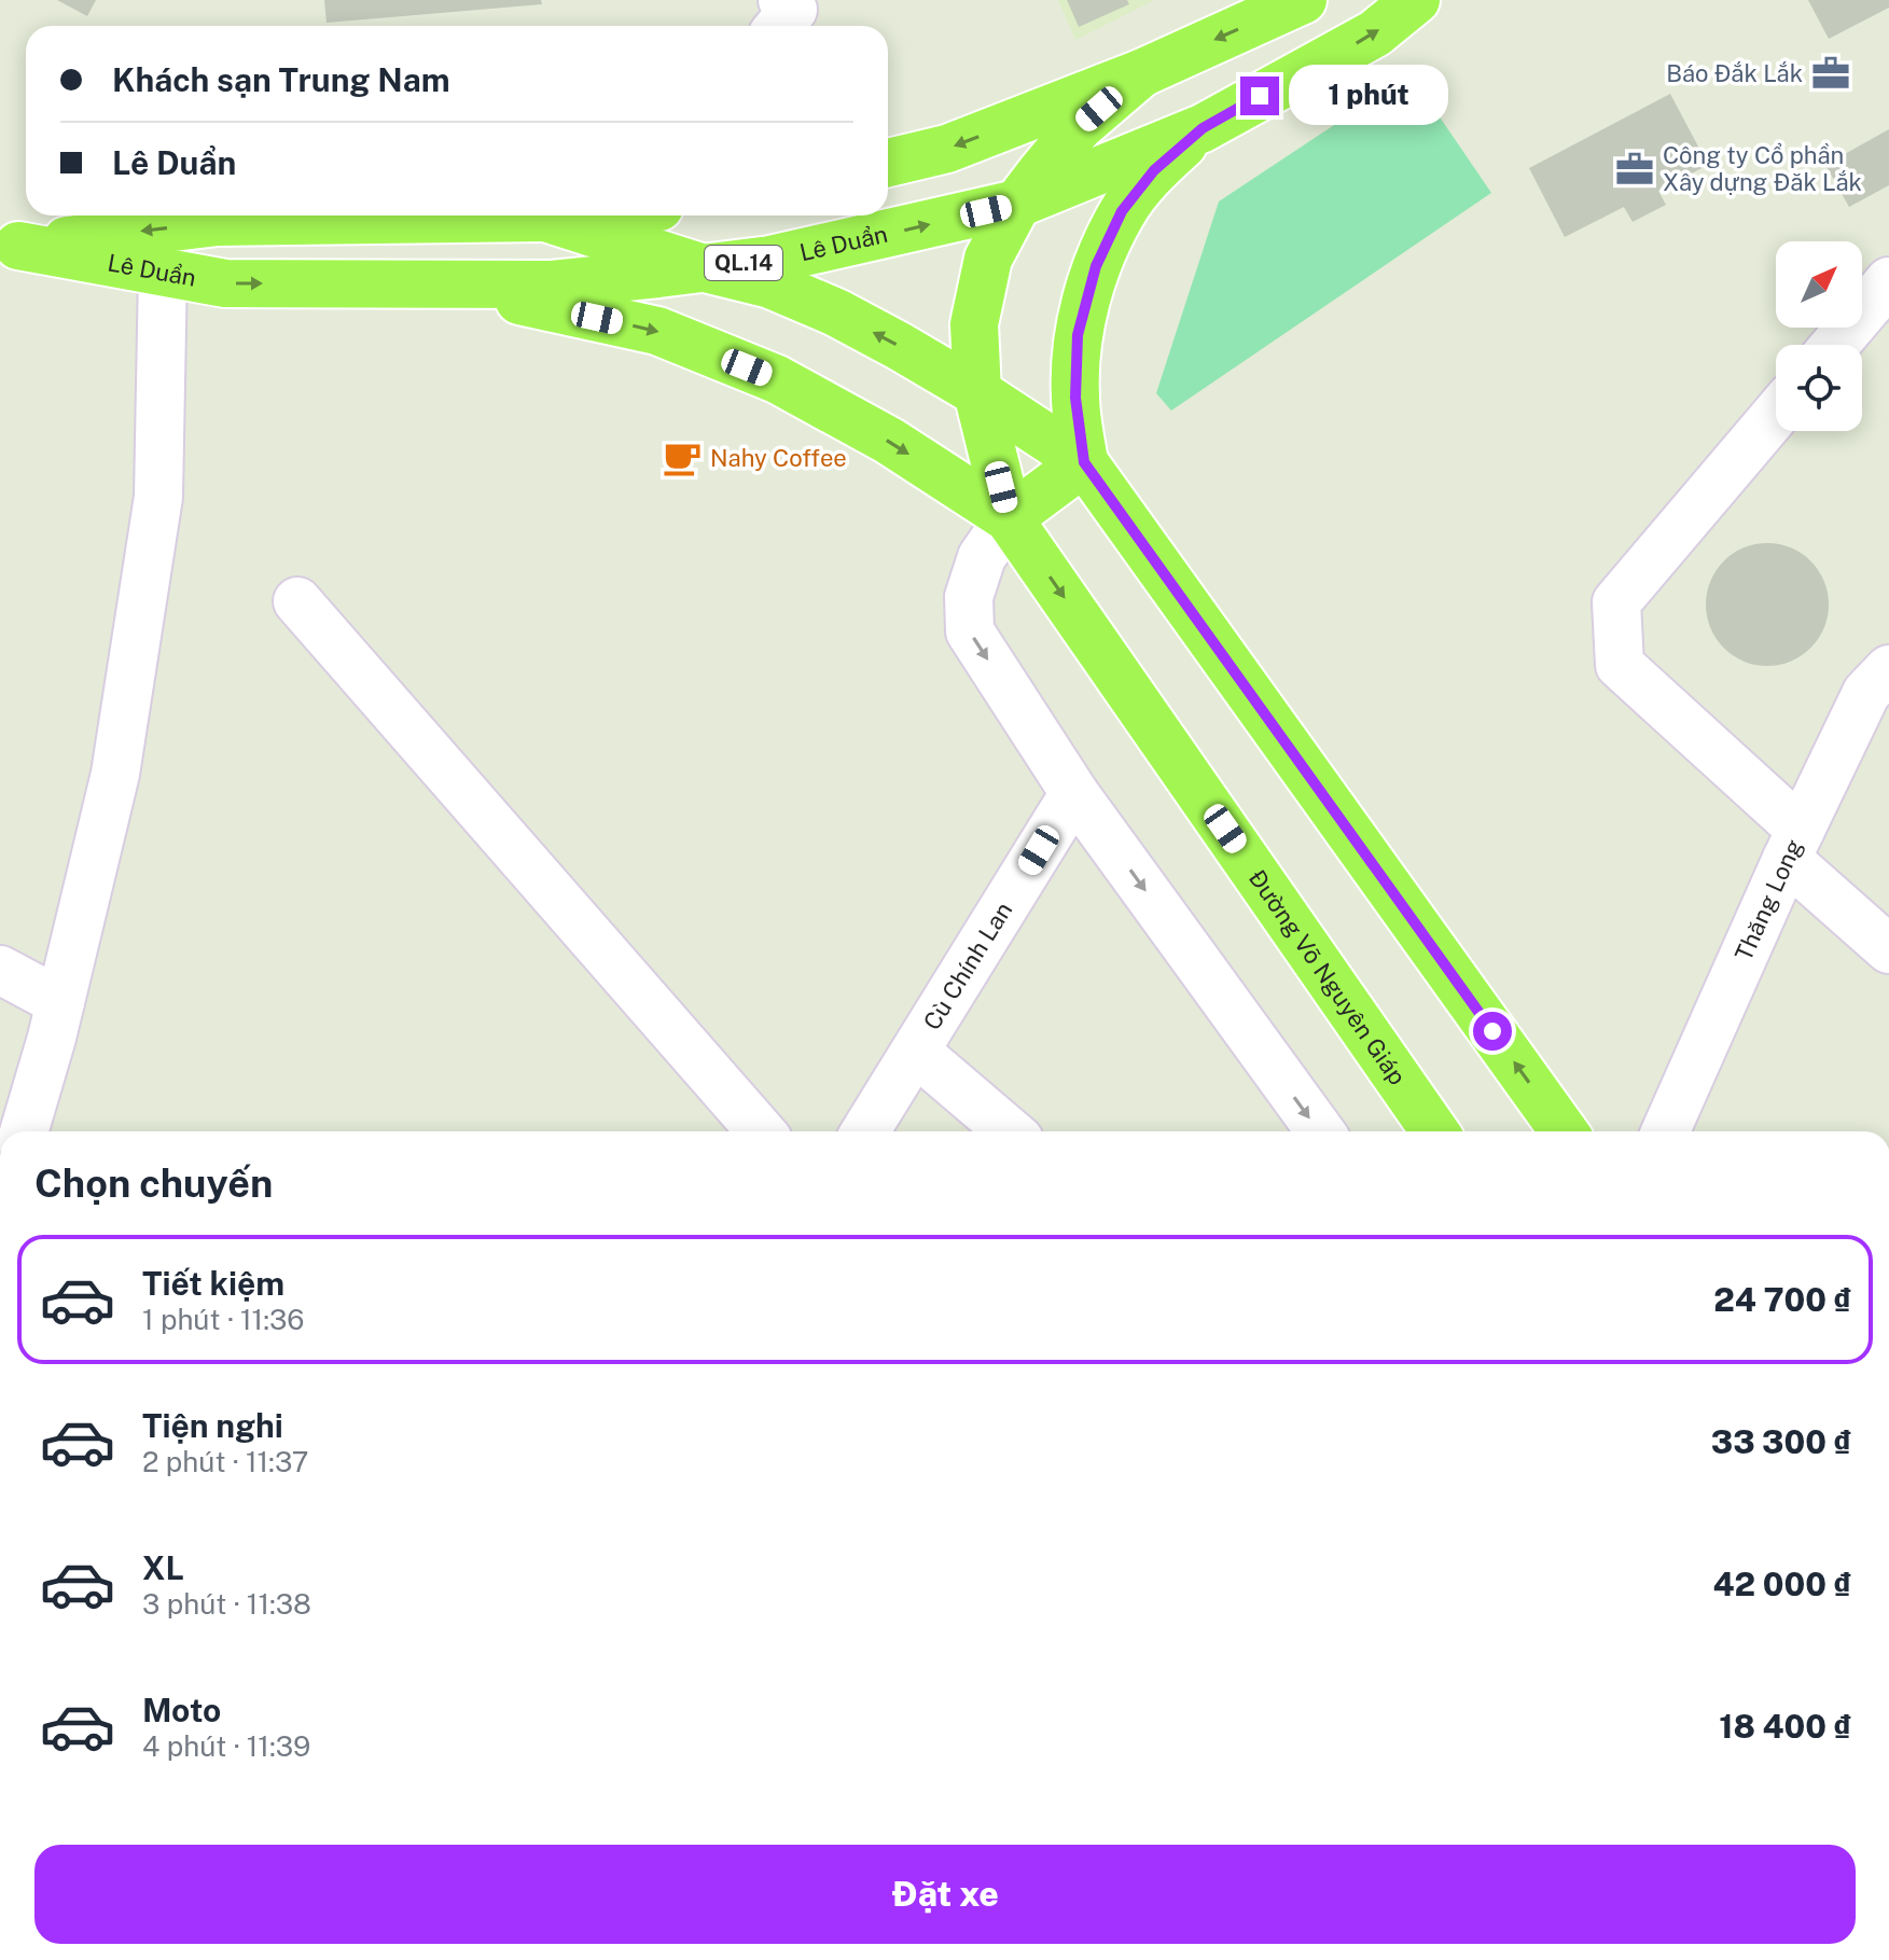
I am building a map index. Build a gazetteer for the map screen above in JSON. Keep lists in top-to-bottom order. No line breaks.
{"streets":{"main road":["Lê Duẩn","QL.14","Đường Võ Nguyên Giáp"],"street":["Thăng Long","Cù Chính Lan"]},"places":{"office":["Báo Đắk Lắk","Công ty Cổ phần Xây dựng Đăk Lắk"],"cafe":["Nahy Coffee"]},"north":"top right","page":{"banner":["Khách sạn Trung Nam","Lê Duẩn"],"bubble":"1 phút","heading":"Chọn chuyến","list":[{"name":"Tiết kiệm","note":"1 phút · 11:36","value":"24 700 ₫"},{"name":"Tiện nghi","note":"2 phút · 11:37","value":"33 300 ₫"},{"name":"XL","note":"3 phút · 11:38","value":"42 000 ₫"},{"name":"Moto","note":"4 phút · 11:39","value":"18 400 ₫"}],"buttons":"Đặt xe"}}
